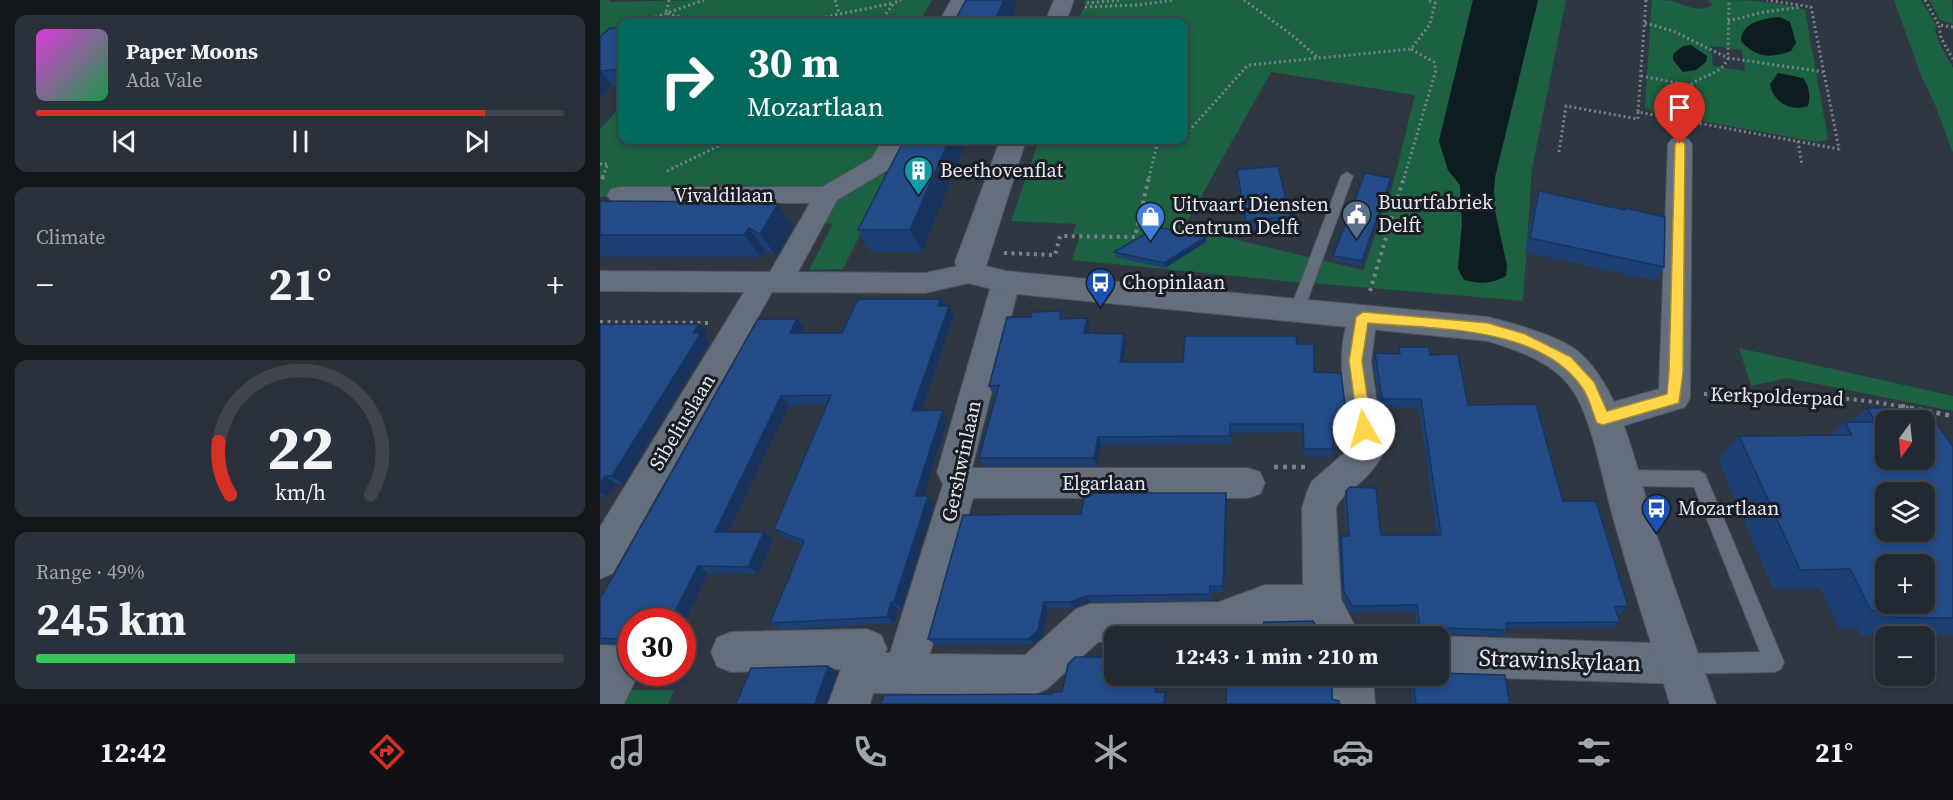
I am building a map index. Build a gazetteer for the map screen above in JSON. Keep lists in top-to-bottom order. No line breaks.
{"streets":{"street":["Vivaldilaan","Sibeliuslaan","Gershwinlaan","Elgarlaan","Strawinskylaan"],"path":["Kerkpolderpad"]},"crossings":[["Gershwinlaan","Elgarlaan"]],"places":{"building":["Beethovenflat"],"public building":["Buurtfabriek Delft"],"shop":["Uitvaart Diensten Centrum Delft"],"bus stop":["Chopinlaan","Mozartlaan"]},"north":"bottom","page":{"turn":["30 m","Mozartlaan"],"song":["Paper Moons","Ada Vale"],"tile":["Climate",["Range · 49%","245 km"]],"heat":["−","21°","+"],"map_buttons":["+","−"],"limit":"30","trip":"12:43 · 1 min · 210 m","tabs":["12:42","21°"],"gauge":["22","km/h"]}}
